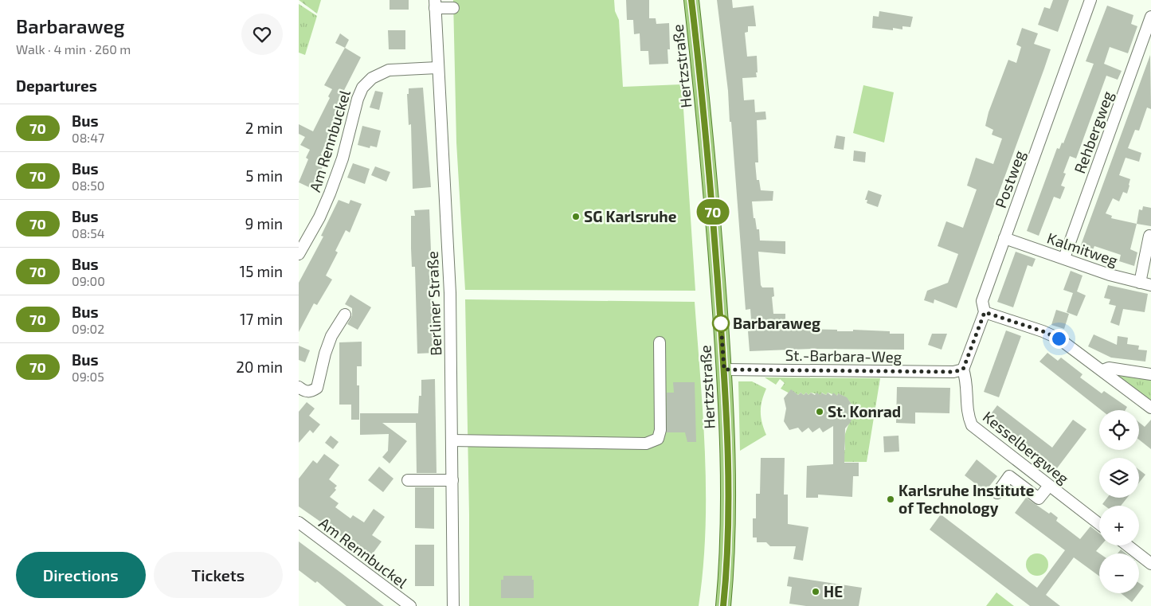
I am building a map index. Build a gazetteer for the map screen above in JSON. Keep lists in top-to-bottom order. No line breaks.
{"streets":{"main road":["Hertzstraße"],"street":["Rehbergweg","Am Rennbuckel","Postweg","Kalmitweg","Berliner Straße","St.-Barbara-Weg","Kesselbergweg"]},"crossings":[["Hertzstraße","St.-Barbara-Weg"],["Rehbergweg","Kalmitweg"],["Am Rennbuckel","Berliner Straße"],["Postweg","Kalmitweg"],["Postweg","St.-Barbara-Weg"],["Postweg","Kesselbergweg"],["St.-Barbara-Weg","Kesselbergweg"]],"places":["SG Karlsruhe","Barbaraweg","St. Konrad","Karlsruhe Institute of Technology","HE"],"lines":["bus line 70"],"page":{"heading":[["Barbaraweg","Walk · 4 min · 260 m"],"Departures"],"on_map":"70","list":[{"mark":"70","name":"Bus","note":"08:47","value":"2 min"},{"mark":"70","name":"Bus","note":"08:50","value":"5 min"},{"mark":"70","name":"Bus","note":"08:54","value":"9 min"},{"mark":"70","name":"Bus","note":"09:00","value":"15 min"},{"mark":"70","name":"Bus","note":"09:02","value":"17 min"},{"mark":"70","name":"Bus","note":"09:05","value":"20 min"}],"map_buttons":["+","−"],"buttons":["Directions","Tickets"]}}
